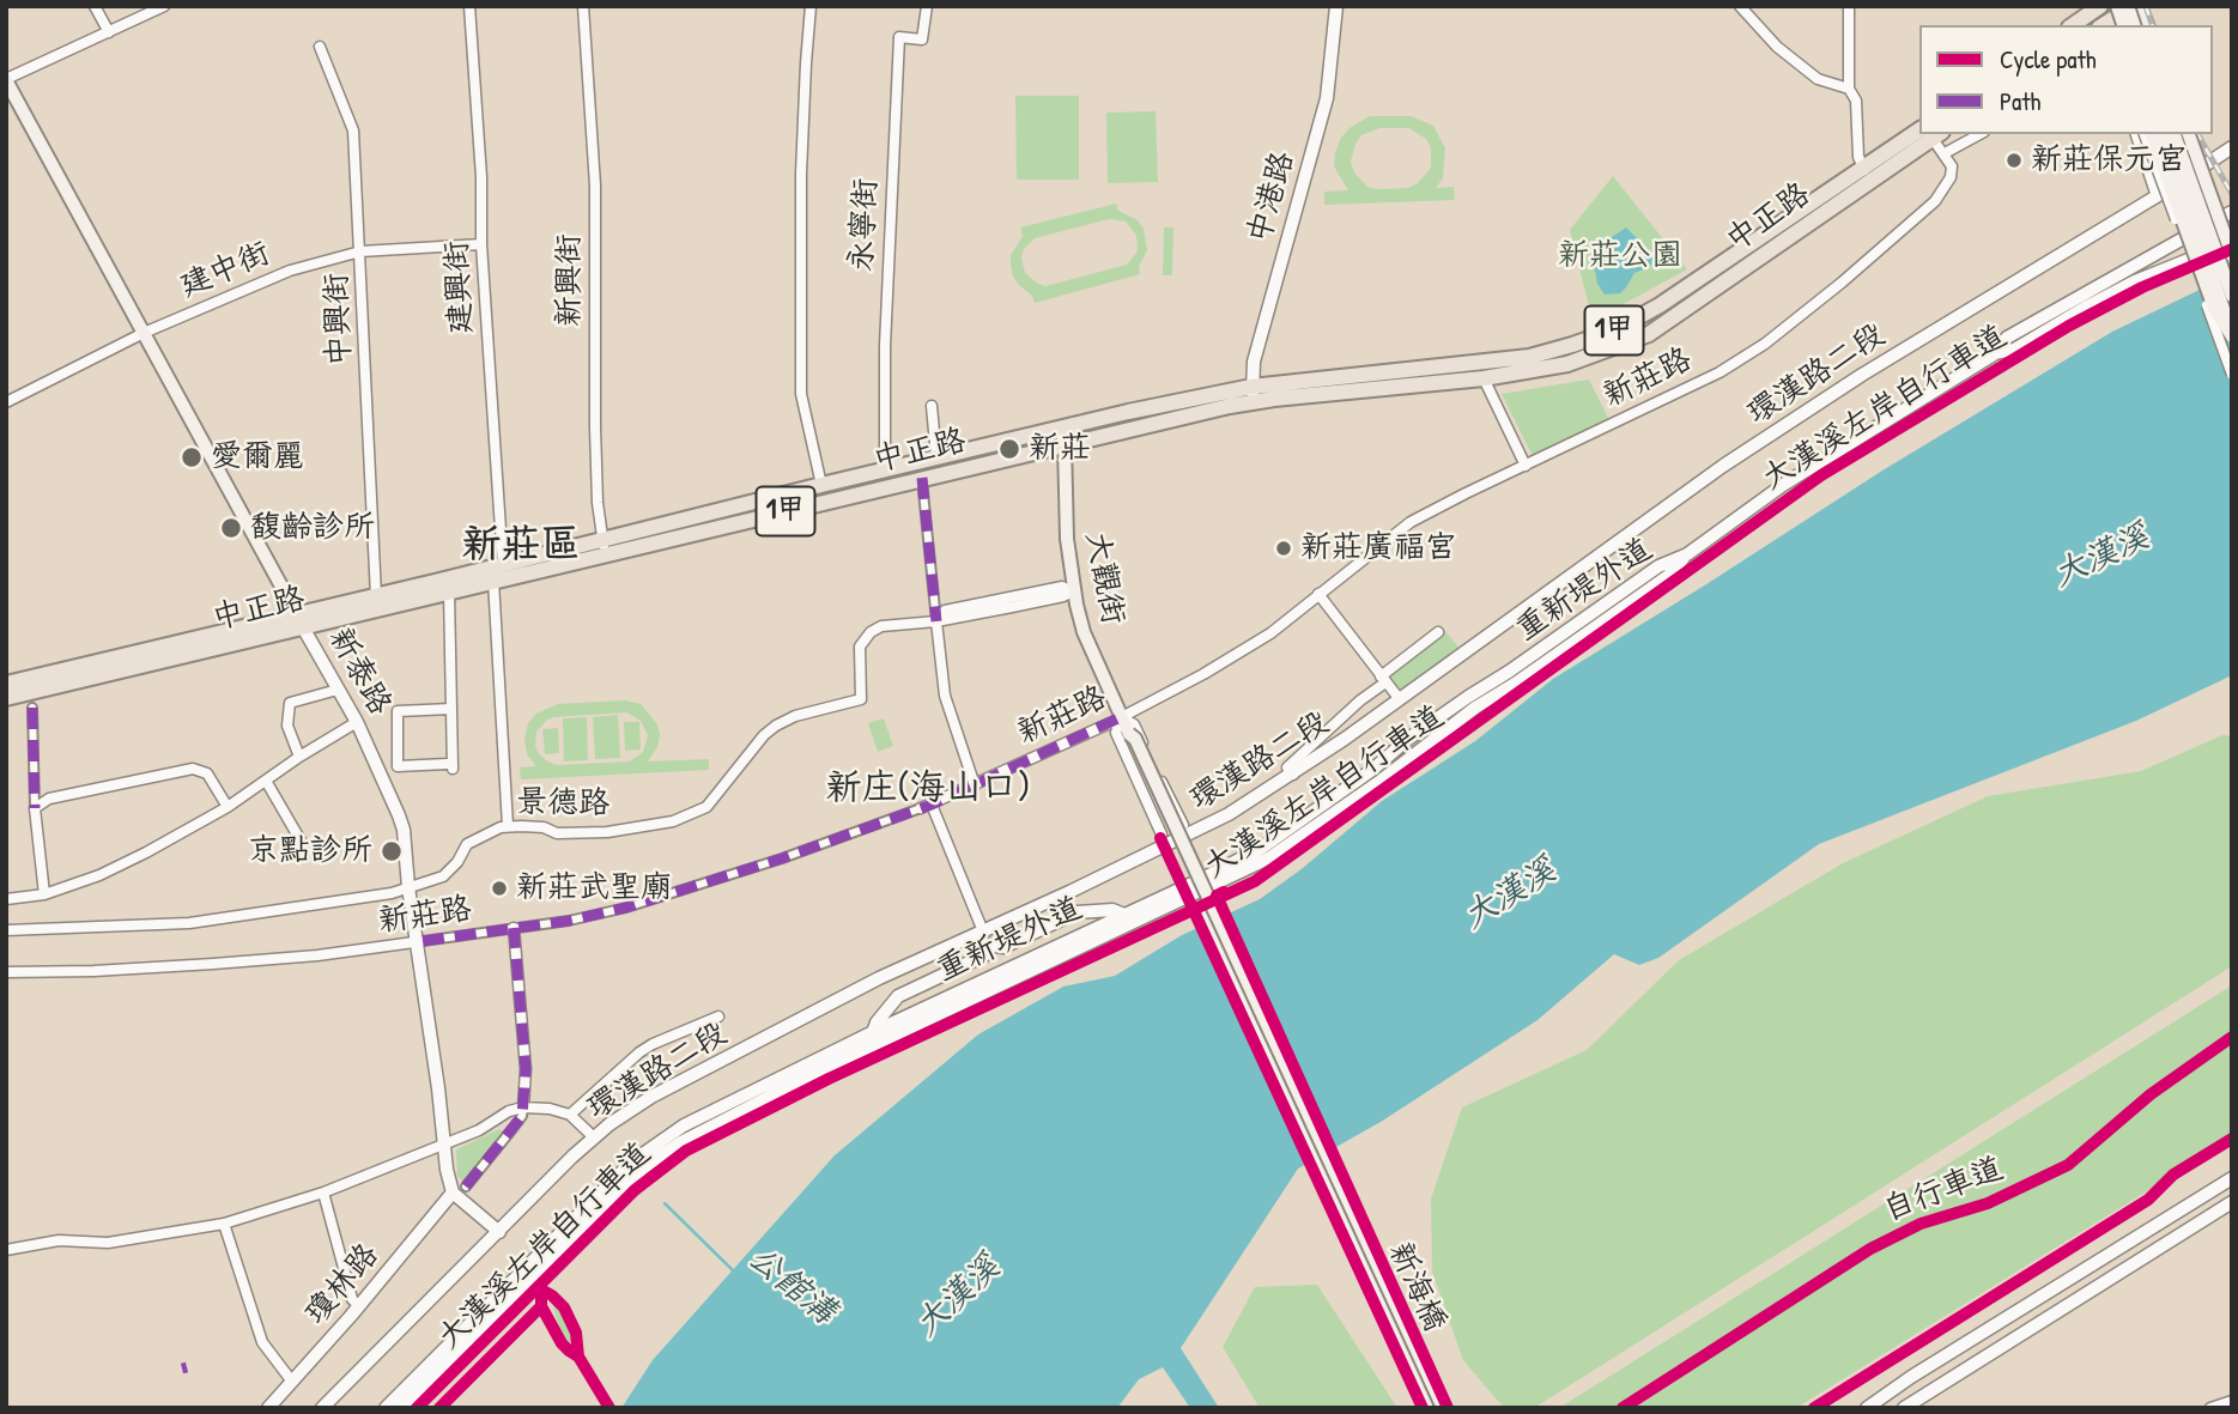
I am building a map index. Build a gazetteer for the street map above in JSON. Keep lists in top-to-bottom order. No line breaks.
{"streets":{"main road":["中正路","1甲","大觀街","新泰路","新海橋"],"street":["中港路","永寧街","建中街","新興街","建興街","中興街","環漢路二段","新莊路","重新堤外道","景德路","瓊林路"],"cycle path":["大漢溪左岸自行車道","自行車道"]},"crossings":[["中港路","中正路"],["中正路","永寧街"],["中正路","新興街"],["中正路","建興街"],["中正路","中興街"],["中正路","大觀街"],["中正路","新泰路"],["建中街","建興街"],["建中街","中興街"],["建中街","新泰路"],["新莊路","大觀街"],["新莊路","新泰路"],["大觀街","景德路"],["大觀街","新海橋"],["新泰路","景德路"],["新泰路","瓊林路"]],"districts":["新莊區","新庄(海山口)"],"water":["大漢溪","公館溝"],"parks":["新莊公園"],"places":["新莊保元宮","新莊","愛爾麗","馥齡診所","新莊廣福宮","京點診所","新莊武聖廟"],"legend":["Cycle path","Path"]}
